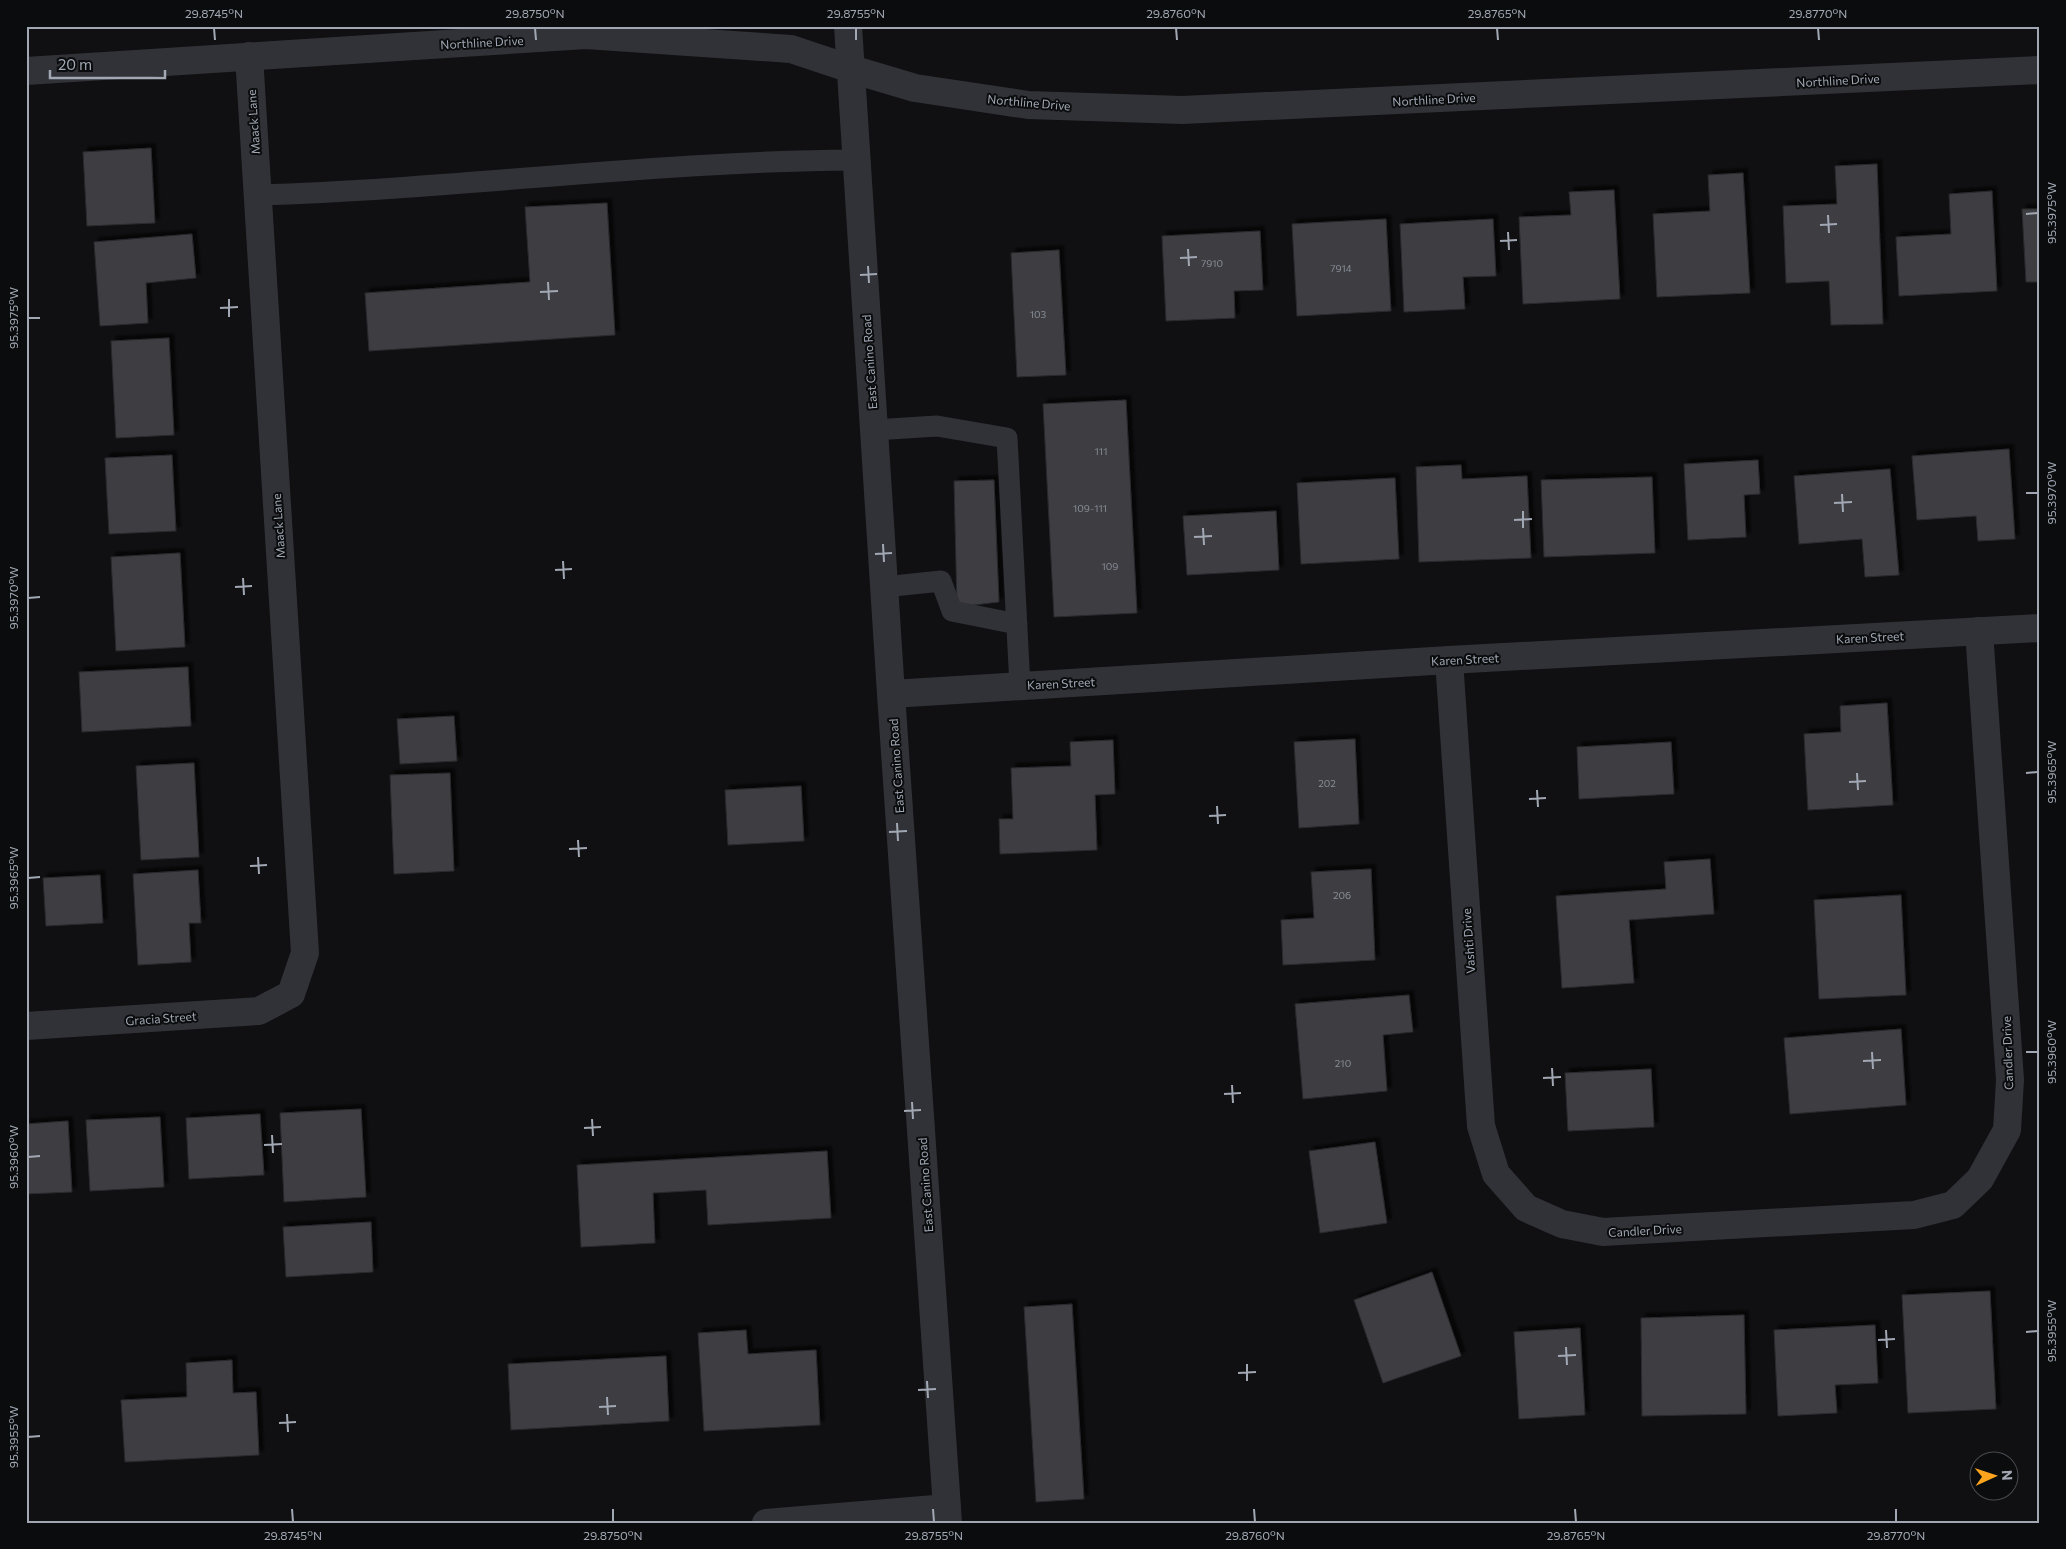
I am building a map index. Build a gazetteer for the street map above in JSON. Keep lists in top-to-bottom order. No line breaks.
{"streets":{"street":["Northline Drive","Maack Lane","East Canino Road","Karen Street","Vashti Drive","Gracia Street","Candler Drive"]},"crossings":[["Northline Drive","Maack Lane"],["Northline Drive","East Canino Road"],["Maack Lane","Gracia Street"],["East Canino Road","Karen Street"],["Karen Street","Vashti Drive"],["Karen Street","Candler Drive"],["Vashti Drive","Candler Drive"]],"house_numbers":["7910","7914","103","111","109-111","109","202","206","210"],"scale_bar":"20 m","north":"right","coordinates":["29.8745°N","29.8750°N","29.8755°N","29.8760°N","29.8765°N","29.8770°N","95.3975°W","95.3970°W","95.3965°W","95.3960°W","95.3955°W"]}
